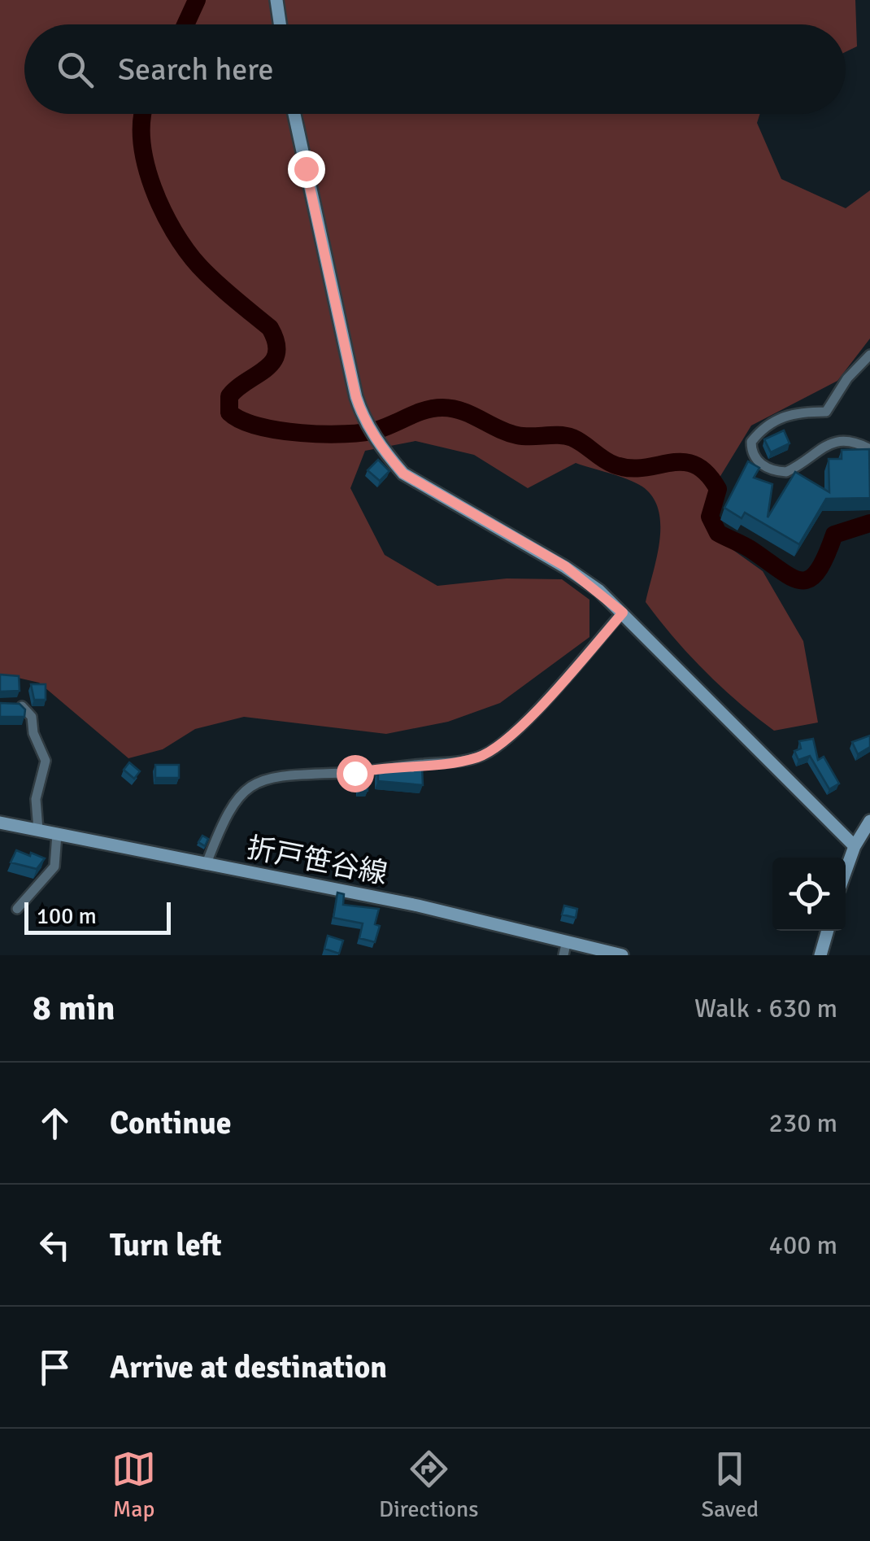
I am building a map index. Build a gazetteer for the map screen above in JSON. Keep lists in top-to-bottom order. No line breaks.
{"streets":{"street":["折戸笹谷線"]},"scale_bar":"100 m","page":{"search":"Search here","scale":"100 m","heading":["8 min","Walk · 630 m"],"list":[["Continue","230 m"],["Turn left","400 m"],"Arrive at destination"],"nav":["Map","Directions","Saved"]}}
